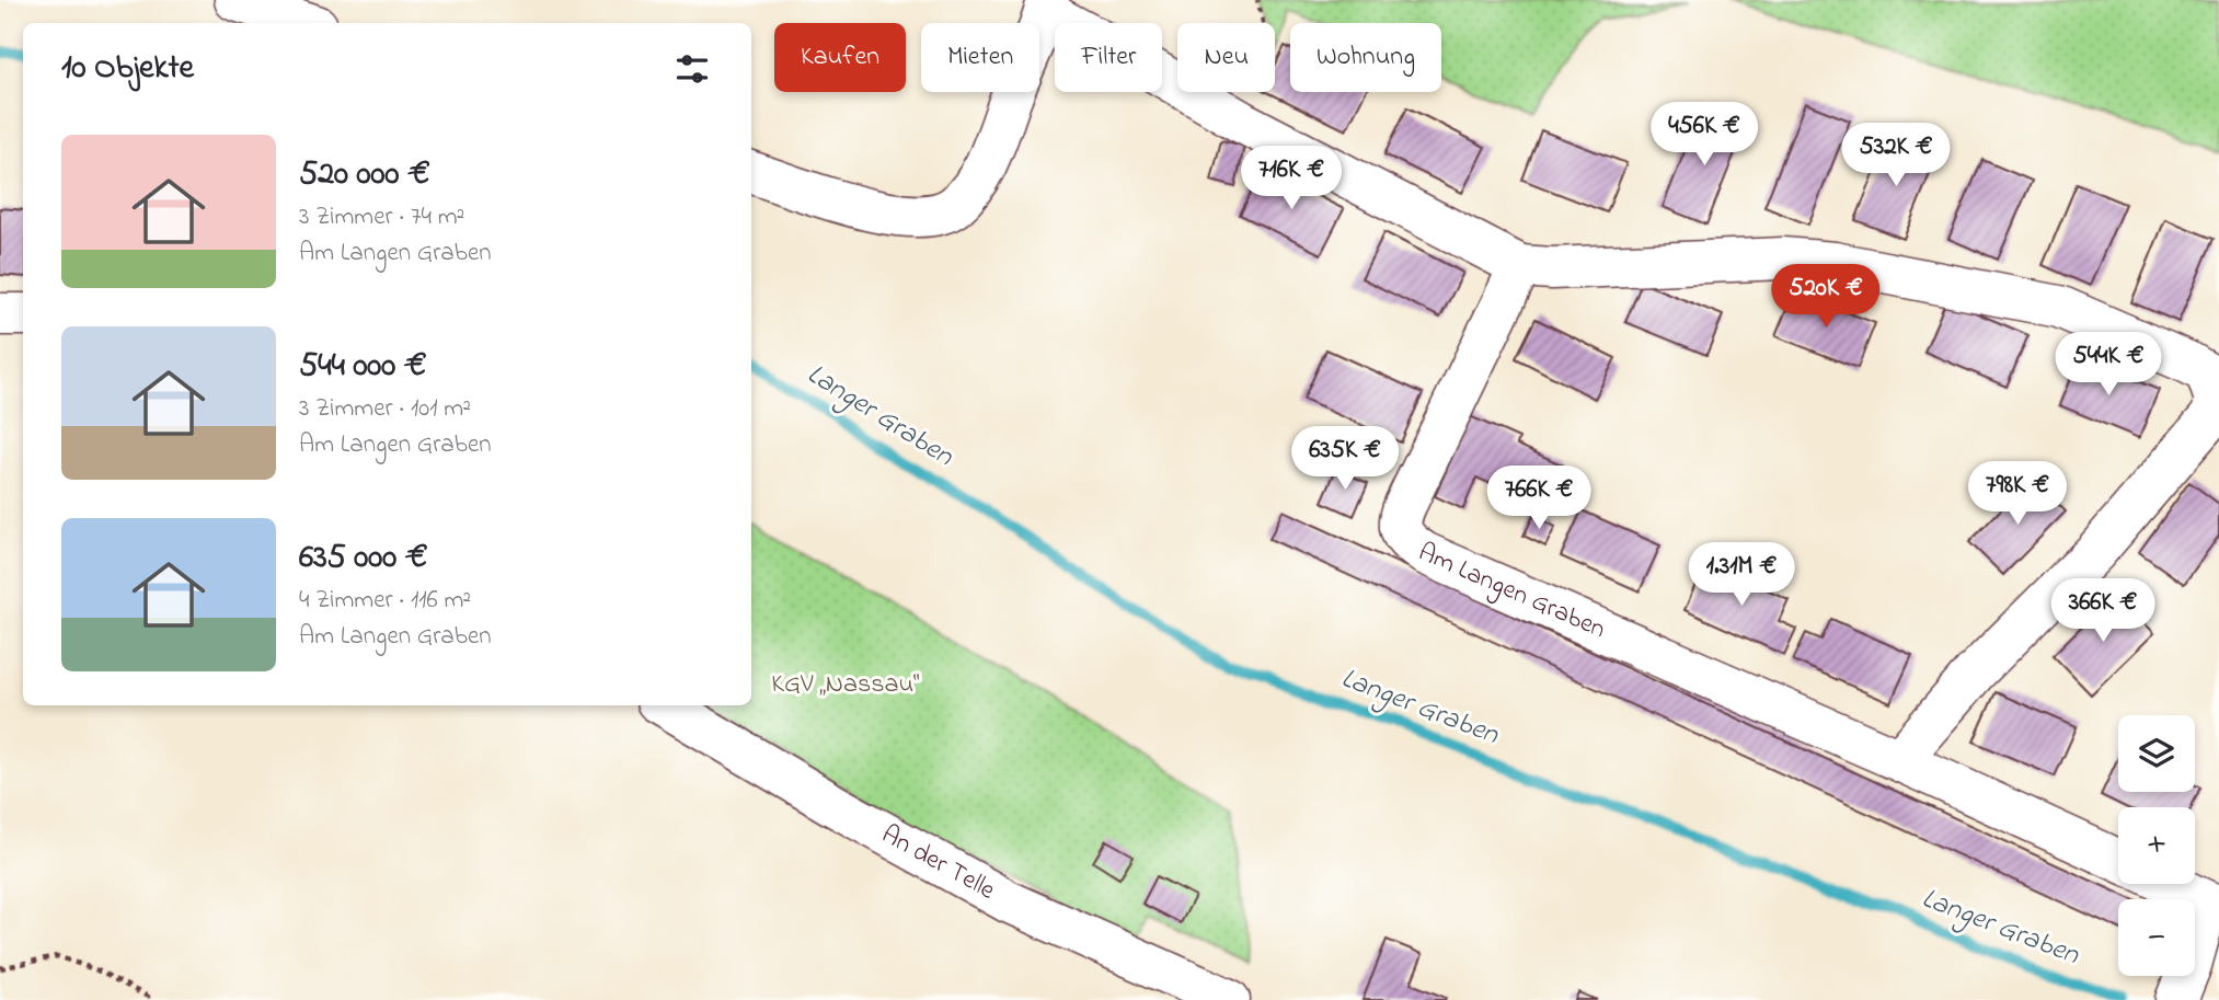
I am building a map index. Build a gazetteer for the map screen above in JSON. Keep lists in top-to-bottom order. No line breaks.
{"streets":{"street":["Am Langen Graben","An der Telle"]},"water":["Langer Graben"],"parks":["KGV „Nassau“"],"page":{"chip":["Kaufen","Mieten","Filter","Neu","Wohnung"],"heading":"10 Objekte","price":["456K €","532K €","716K €","520K €","544K €","635K €","798K €","766K €","1.31M €","366K €"],"list":[{"name":"520 000 €","note":"3 Zimmer · 74 m² · Am Langen Graben"},{"name":"544 000 €","note":"3 Zimmer · 101 m² · Am Langen Graben"},{"name":"635 000 €","note":"4 Zimmer · 116 m² · Am Langen Graben"}],"map_buttons":["+","−"]}}
